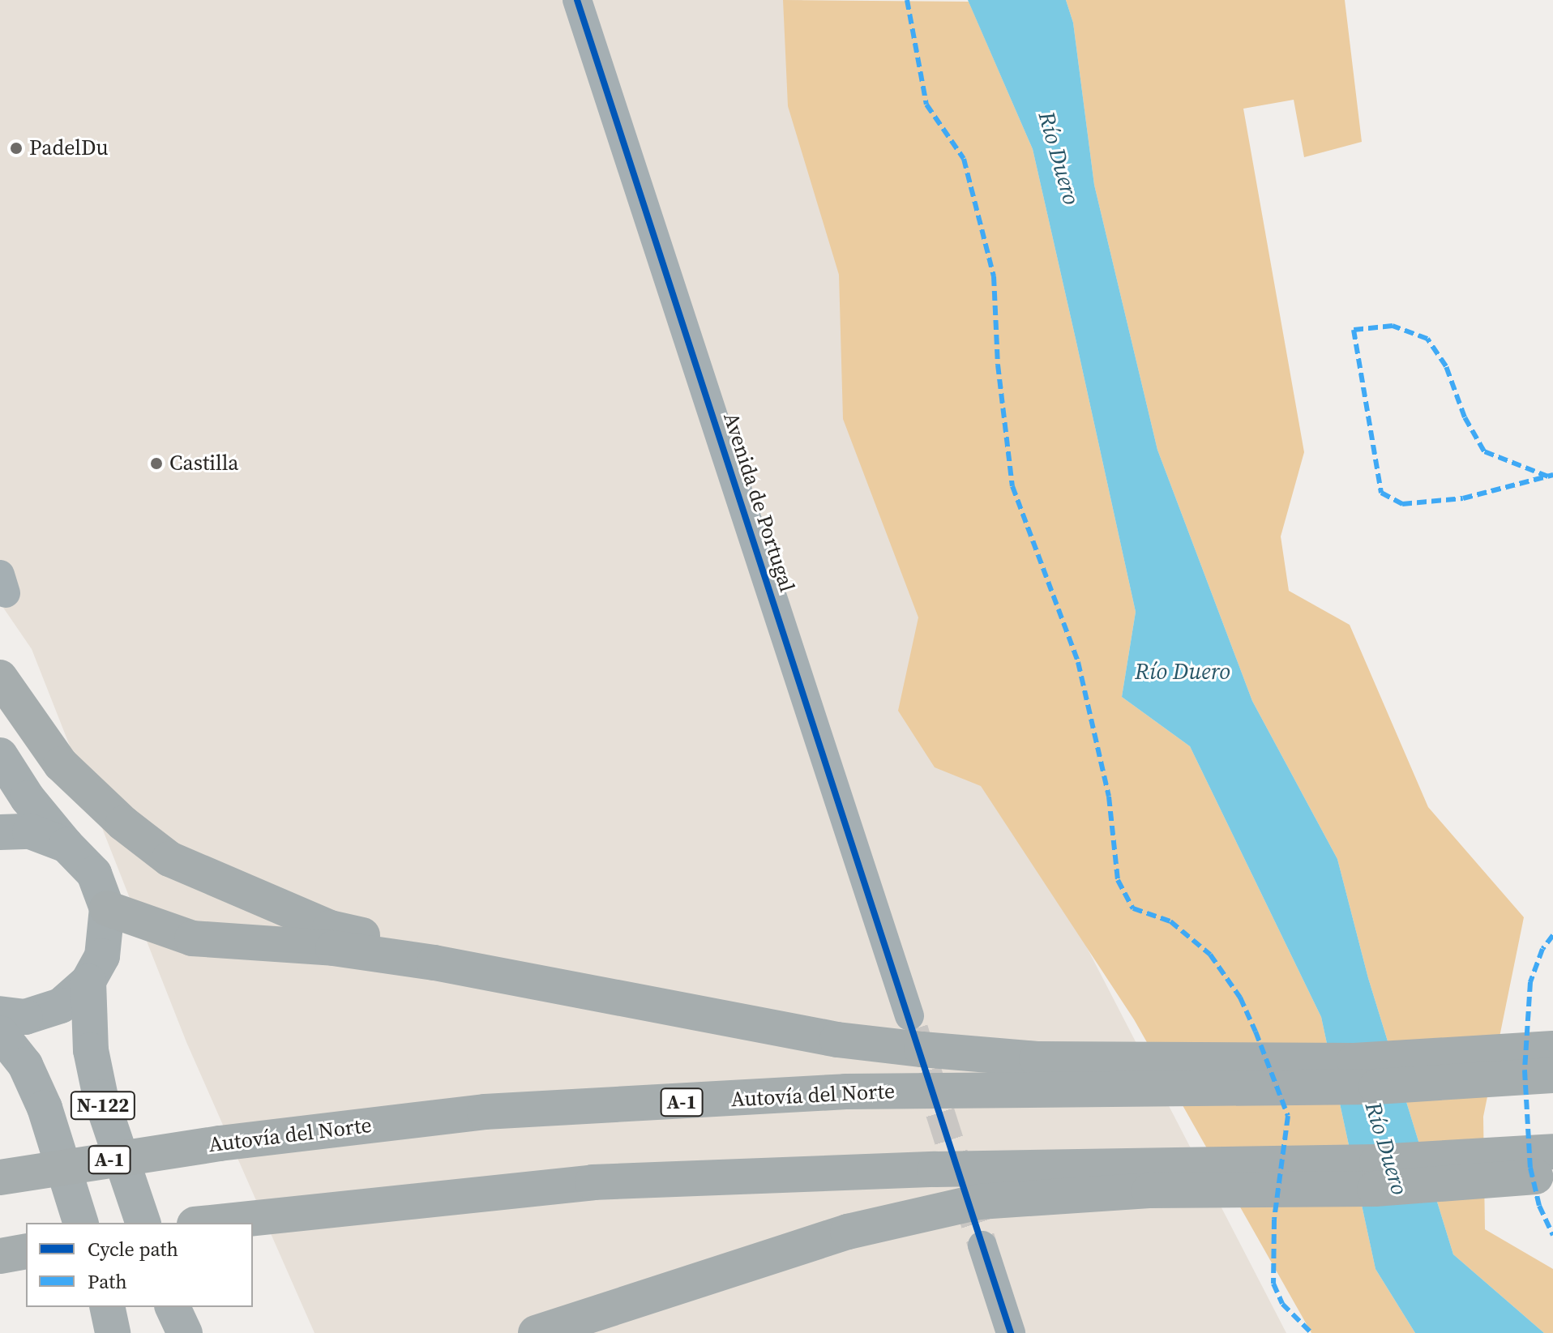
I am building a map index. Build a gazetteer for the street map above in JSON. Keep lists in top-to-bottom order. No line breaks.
{"streets":{"highway":["Autovía del Norte","A-1","N-122"],"street":["Avenida de Portugal"]},"water":["Río Duero"],"places":["PadelDu","Castilla"],"legend":["Cycle path","Path"]}
